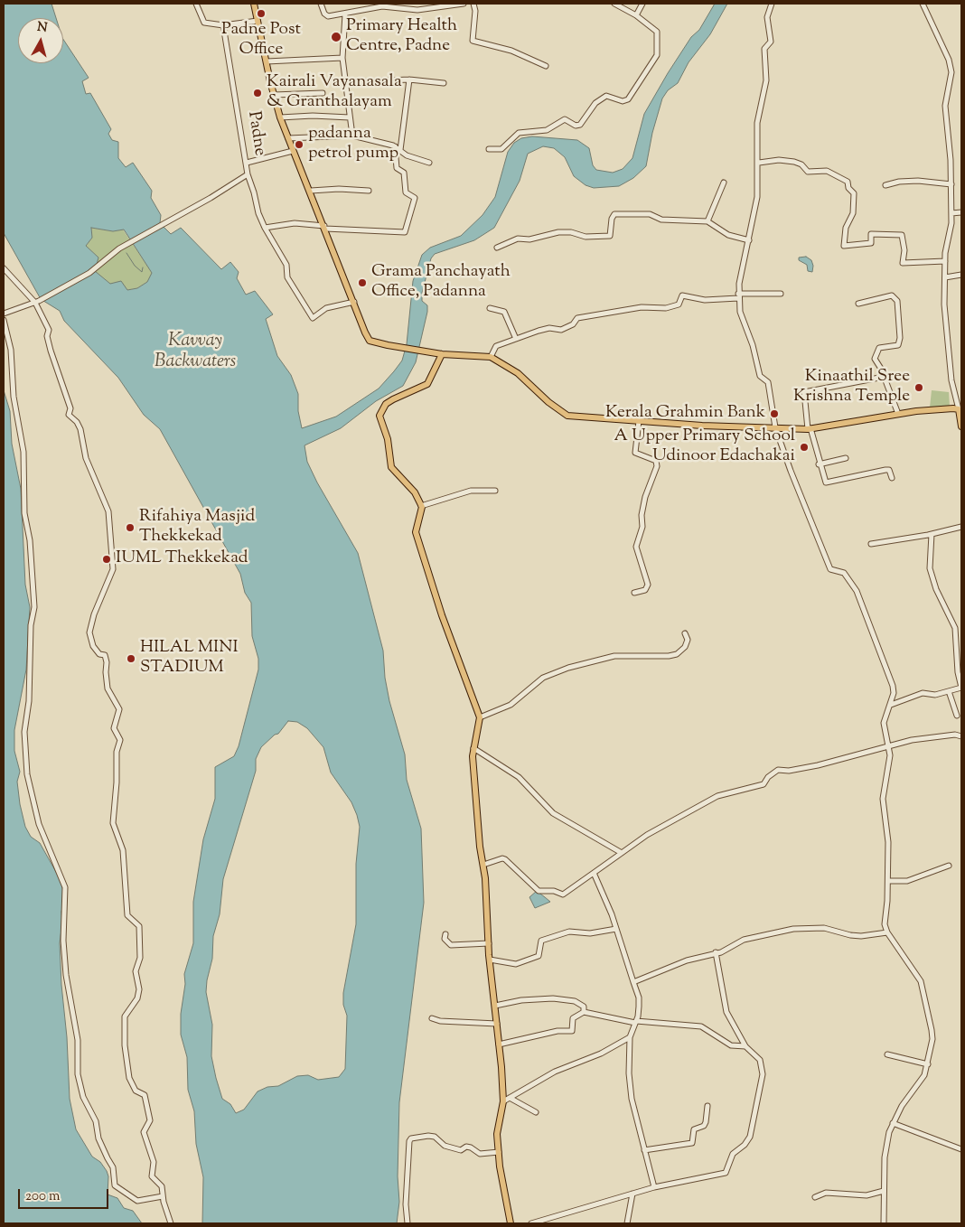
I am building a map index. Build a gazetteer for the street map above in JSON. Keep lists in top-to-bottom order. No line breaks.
{"streets":{"street":["Padne"]},"water":["Kavvay Backwaters"],"places":["Padne Post Office","Primary Health Centre, Padne","Kairali Vayanasala & Granthalayam","padanna petrol pump","Grama Panchayath Office, Padanna","Kinaathil Sree Krishna Temple","Kerala Grahmin Bank","A Upper Primary School Udinoor Edachakai","Rifahiya Masjid Thekkekad","IUML Thekkekad","HILAL MINI STADIUM"],"scale_bar":"200 m","north":"top"}
